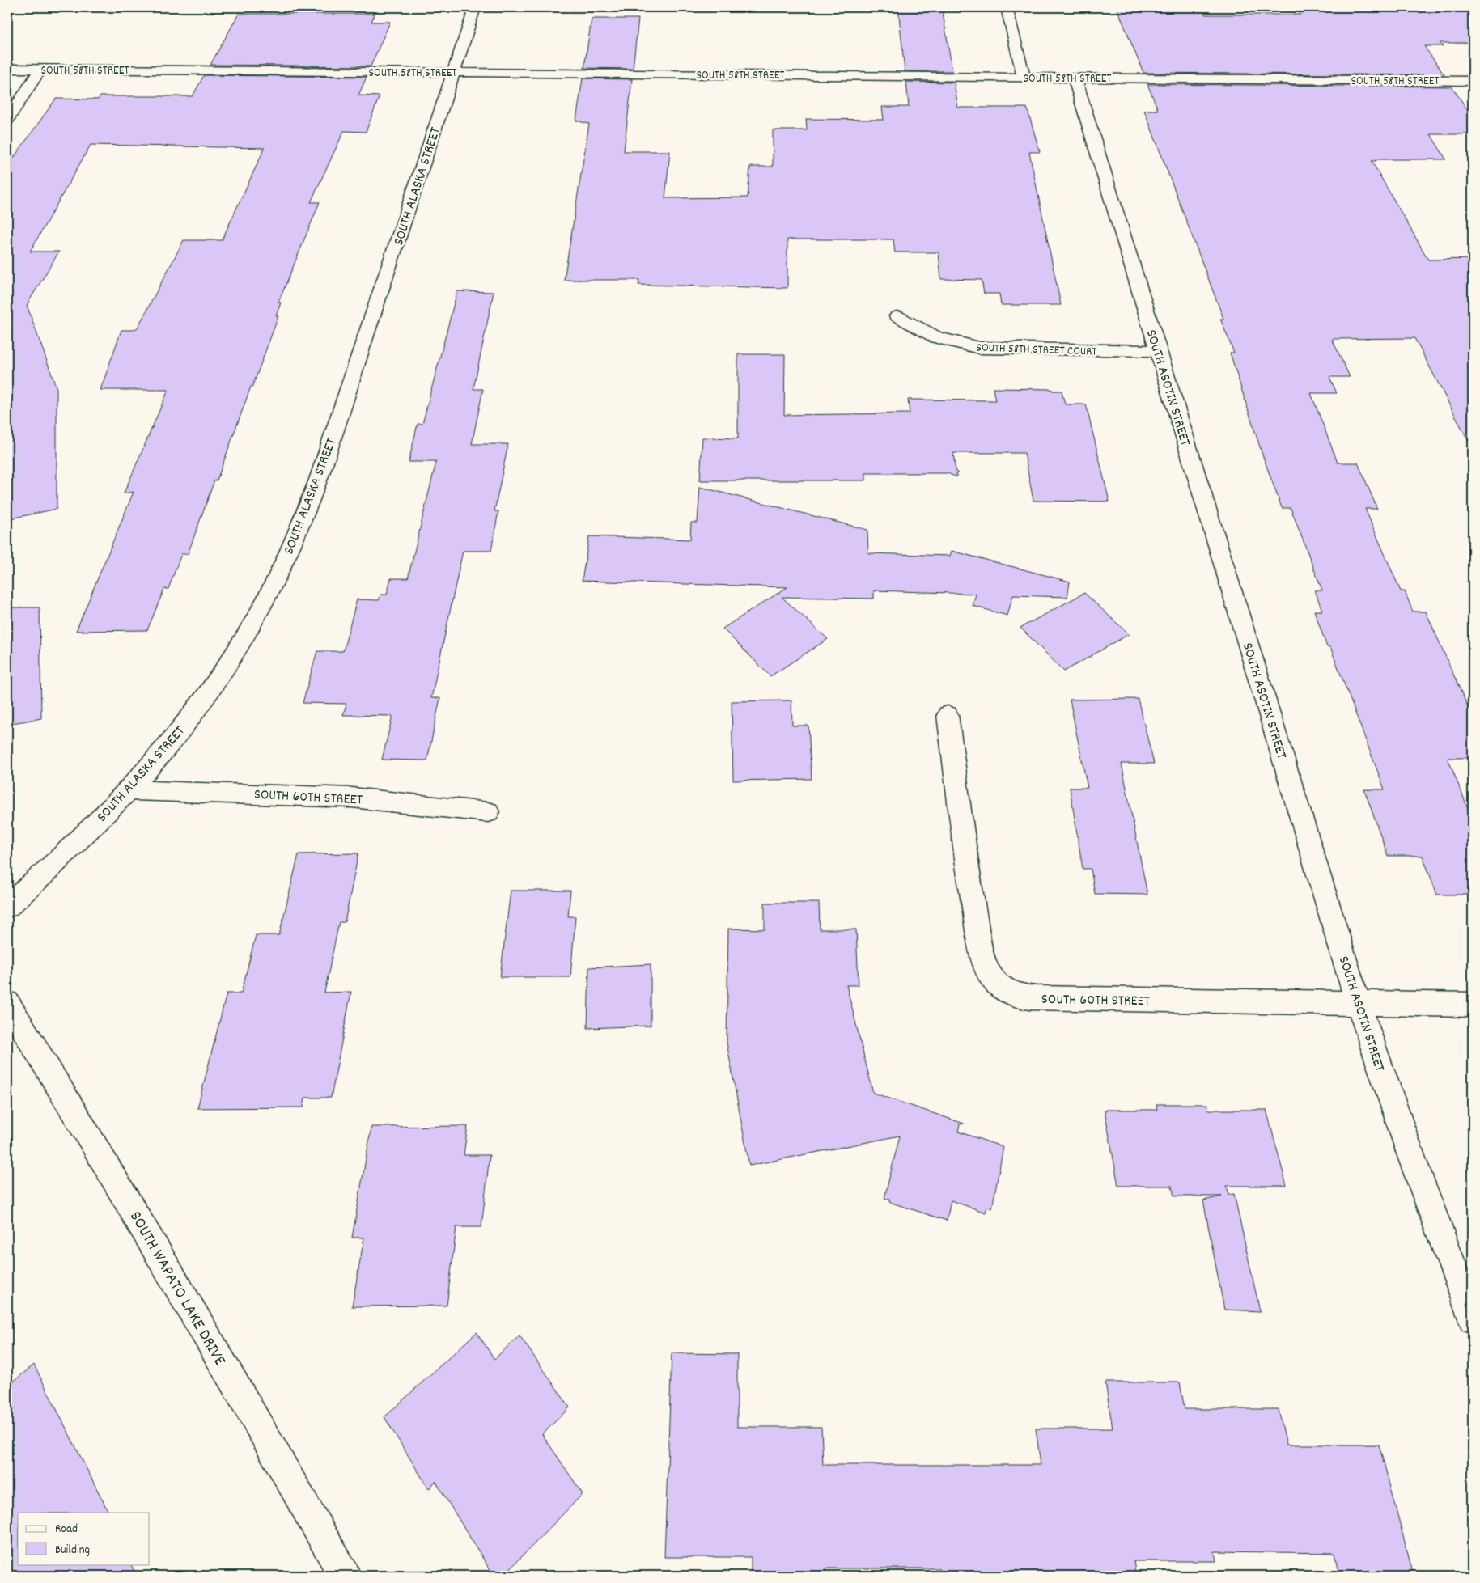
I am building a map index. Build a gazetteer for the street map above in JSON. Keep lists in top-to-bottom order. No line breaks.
{"streets":{"street":["SOUTH 58TH STREET","SOUTH ALASKA STREET","SOUTH 58TH STREET COURT","SOUTH ASOTIN STREET","SOUTH 60TH STREET","SOUTH WAPATO LAKE DRIVE"]},"crossings":[["SOUTH 58TH STREET","SOUTH ALASKA STREET"],["SOUTH 58TH STREET","SOUTH ASOTIN STREET"],["SOUTH ALASKA STREET","SOUTH 60TH STREET"],["SOUTH 58TH STREET COURT","SOUTH ASOTIN STREET"],["SOUTH ASOTIN STREET","SOUTH 60TH STREET"]],"legend":["Road","Building"]}
